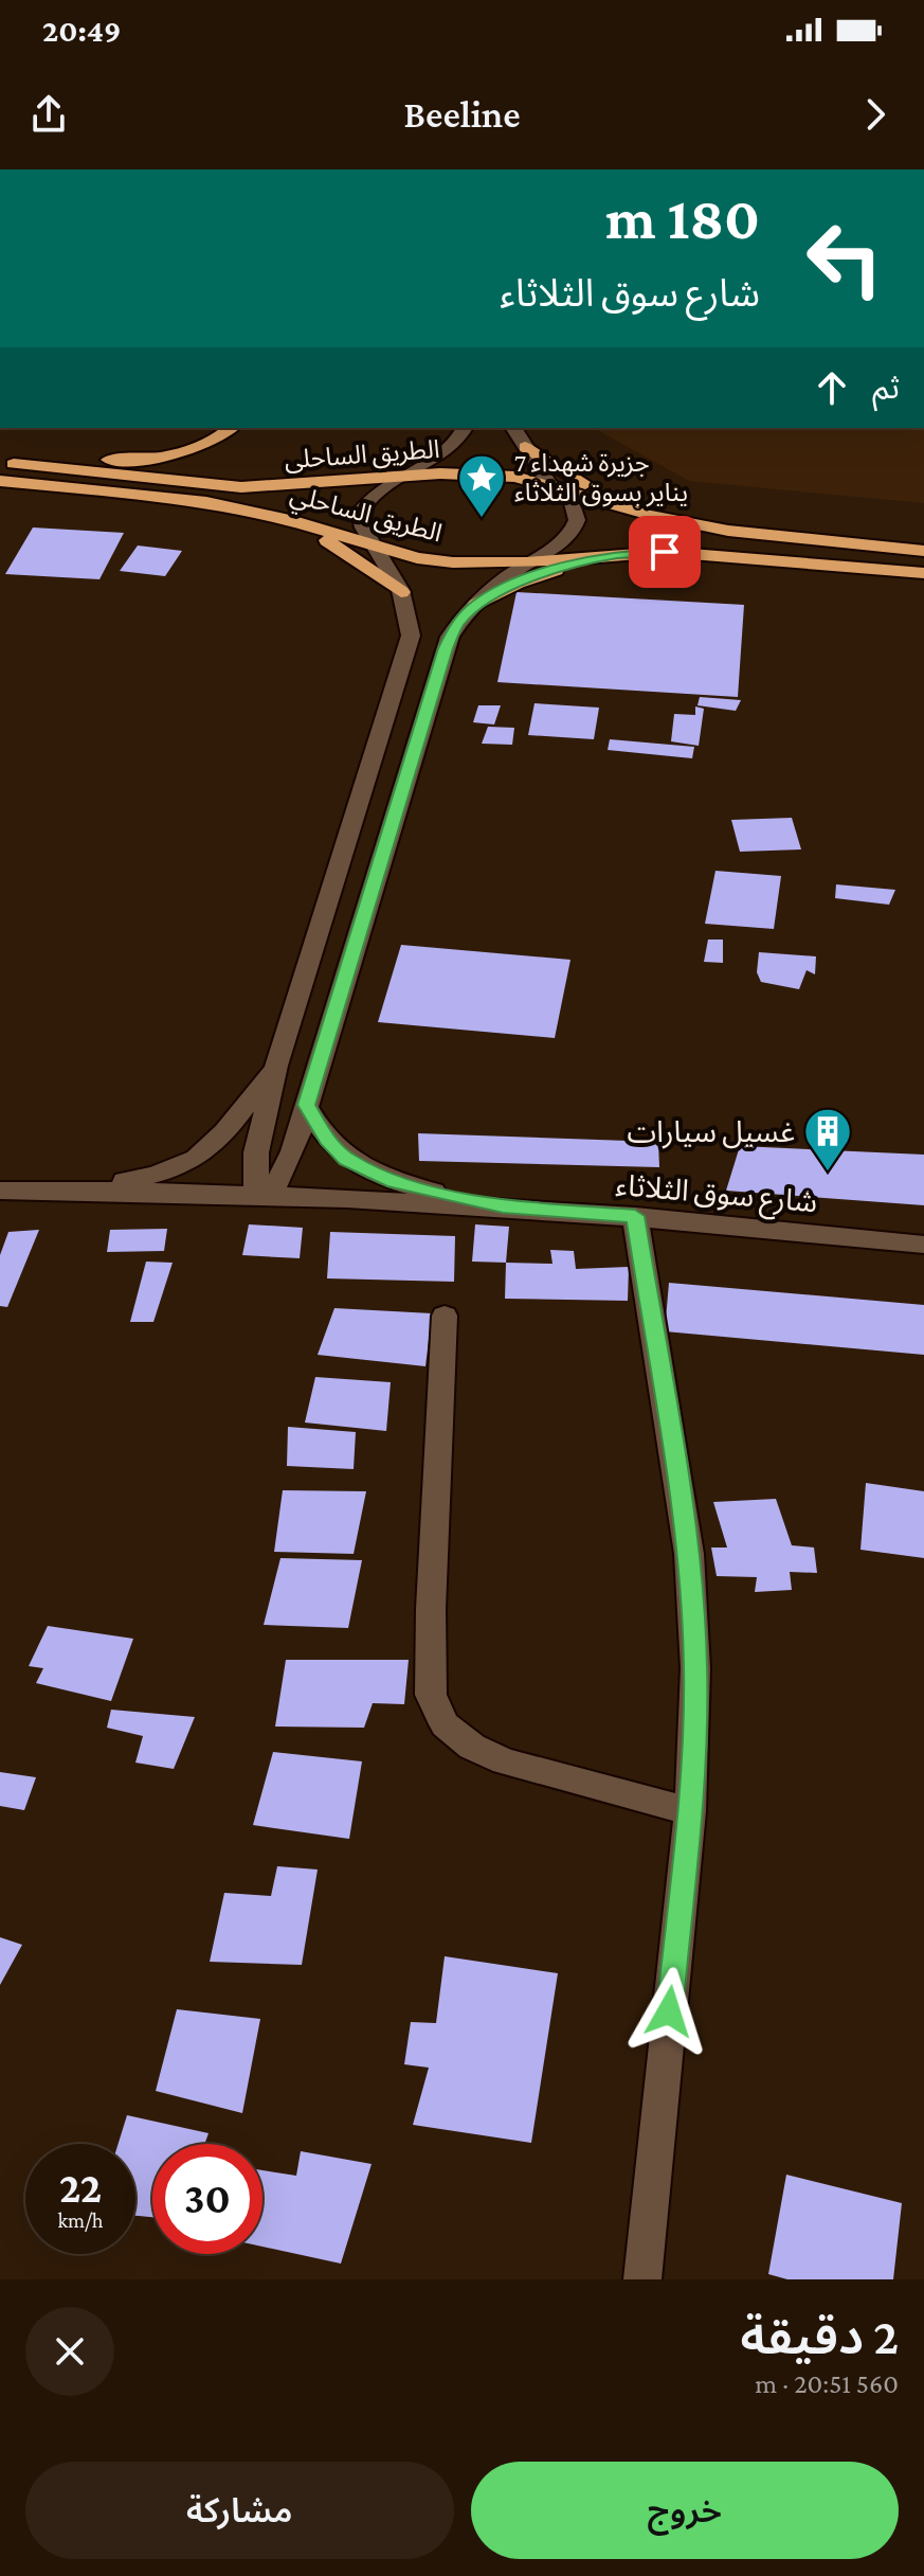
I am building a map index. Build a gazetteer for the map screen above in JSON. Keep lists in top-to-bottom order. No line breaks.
{"streets":{"highway":["الطريق الساحلى","الطريق الساحلي"],"street":["شارع سوق الثلاثاء"]},"places":{"place":["جزيرة شهداء 7 يناير بسوق الثلاثاء"],"building":["غسيل سيارات"]},"page":{"status":"20:49","header":"Beeline","turn":["180 m","شارع سوق الثلاثاء"],"then":"ثم","speed":"22 km/h","limit":"30","heading":["2 دقيقة","560 m · 20:51"],"buttons":["خروج","مشاركة"]}}
